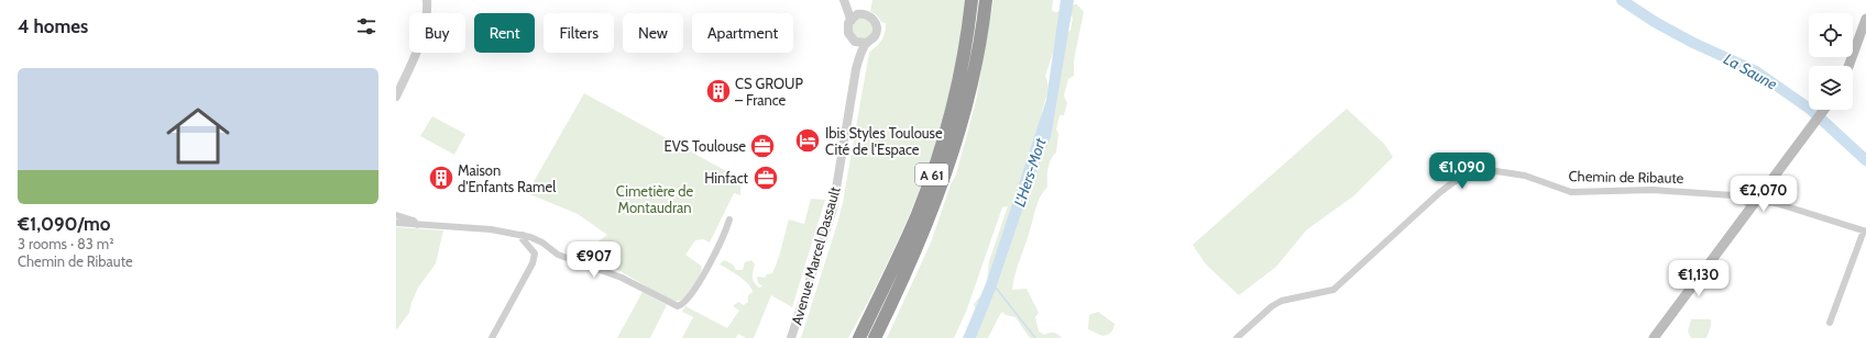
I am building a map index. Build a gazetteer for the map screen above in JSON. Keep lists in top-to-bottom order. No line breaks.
{"streets":{"highway":["A 61"],"street":["Chemin de Ribaute","Avenue Marcel Dassault"]},"water":["La Saune","L'Hers-Mort"],"parks":["Cimetière de Montaudran"],"places":{"building":["CS GROUP – France","Maison d'Enfants Ramel"],"hotel":["Ibis Styles Toulouse Cité de l'Espace"],"office":["EVS Toulouse","Hinfact"]},"page":{"heading":"4 homes","chip":["Buy","Rent","Filters","New","Apartment"],"list":[{"name":"€1,090/mo","note":"3 rooms · 83 m² · Chemin de Ribaute"}],"price":["€1,090","€2,070","€907","€1,130"]}}
